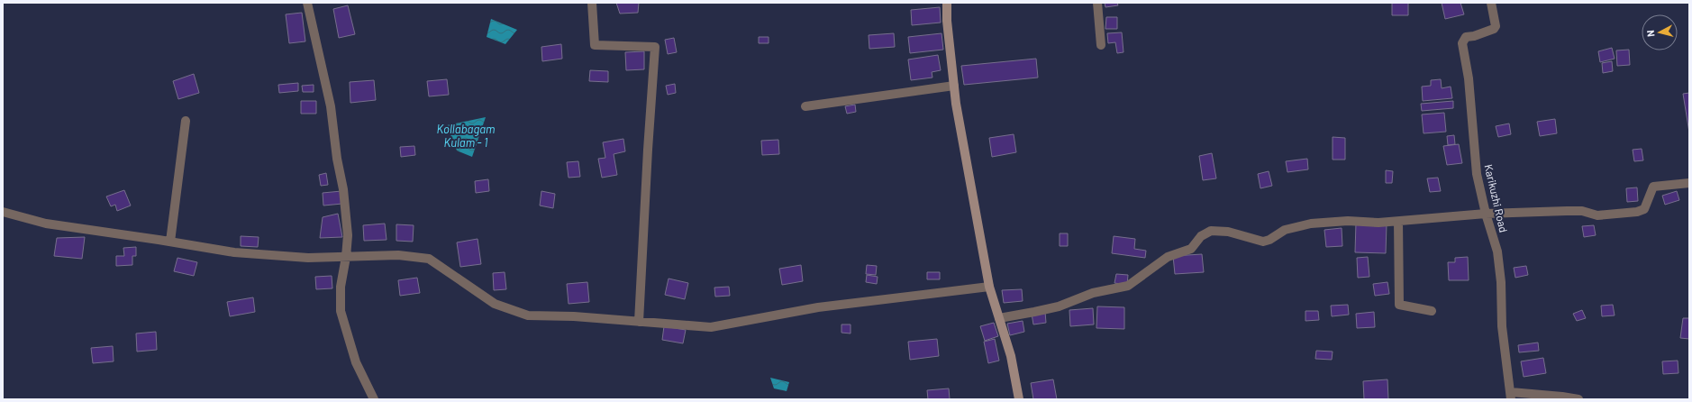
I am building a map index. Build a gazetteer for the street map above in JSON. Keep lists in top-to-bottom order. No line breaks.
{"streets":{"street":["Karikuzhi Road"]},"water":["Kollabagam Kulam - 1"],"north":"left"}
